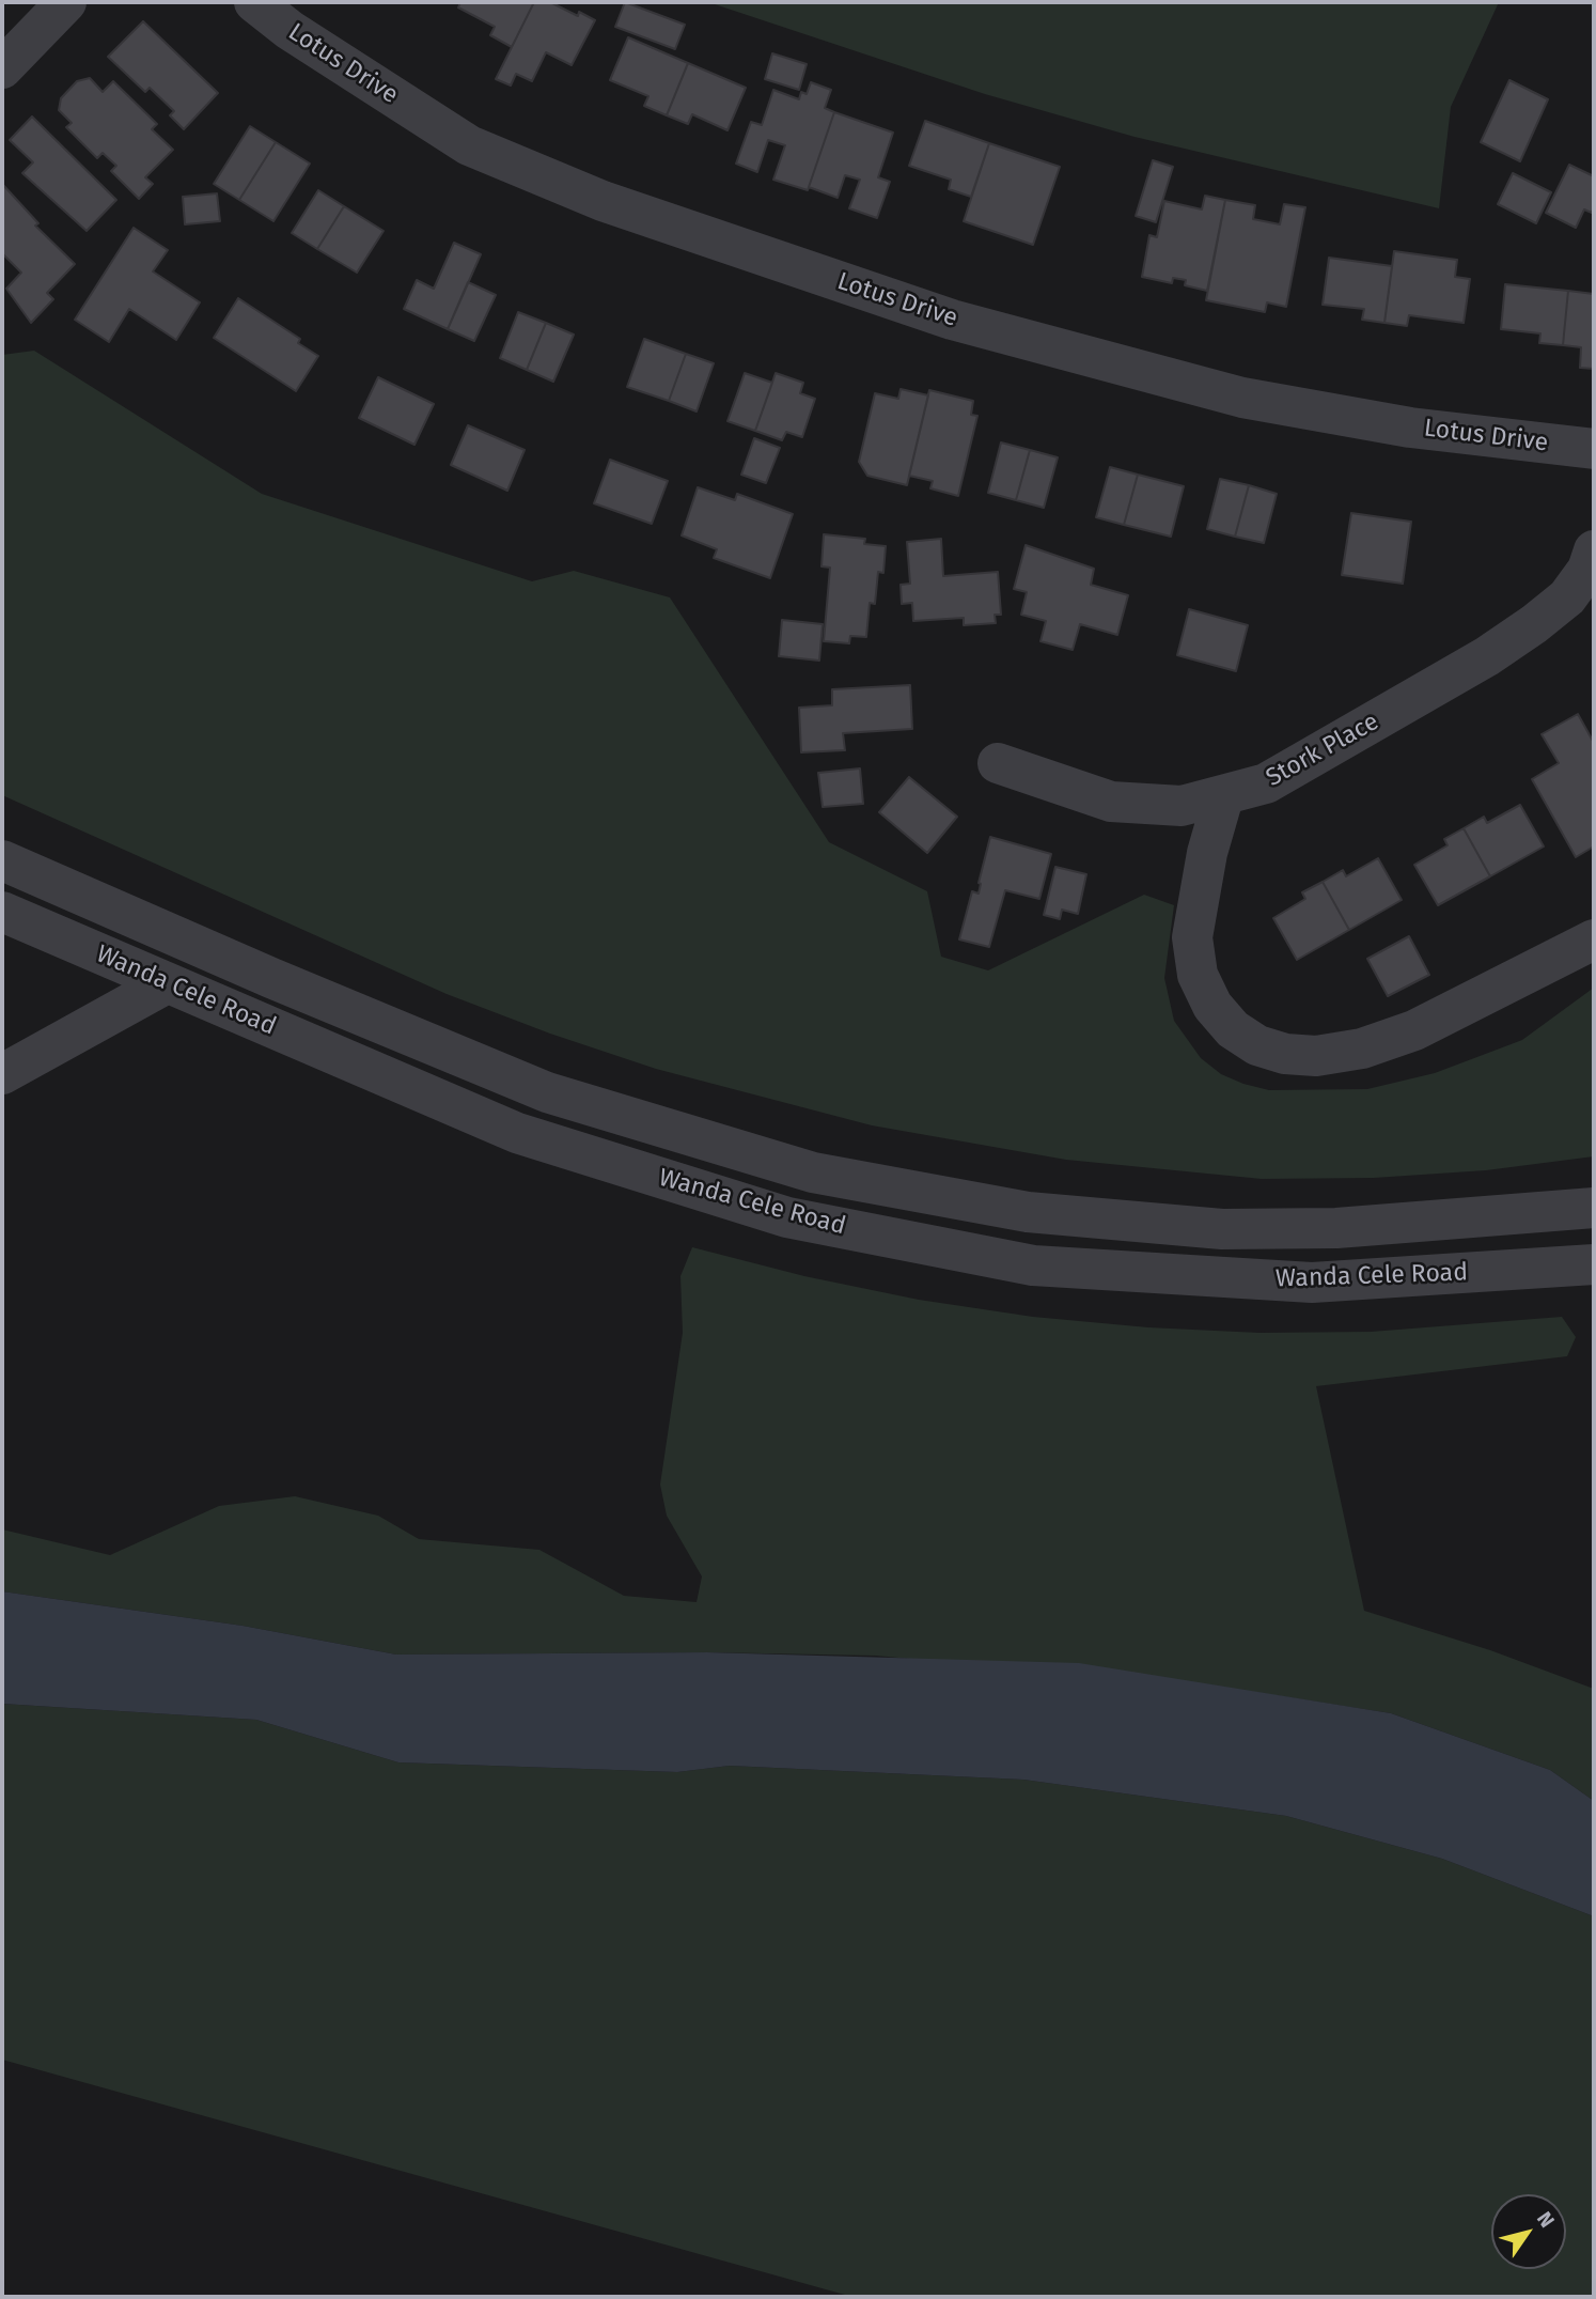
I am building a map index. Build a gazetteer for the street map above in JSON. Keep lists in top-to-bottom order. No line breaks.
{"streets":{"street":["Lotus Drive","Stork Place","Wanda Cele Road"]},"north":"top right"}
